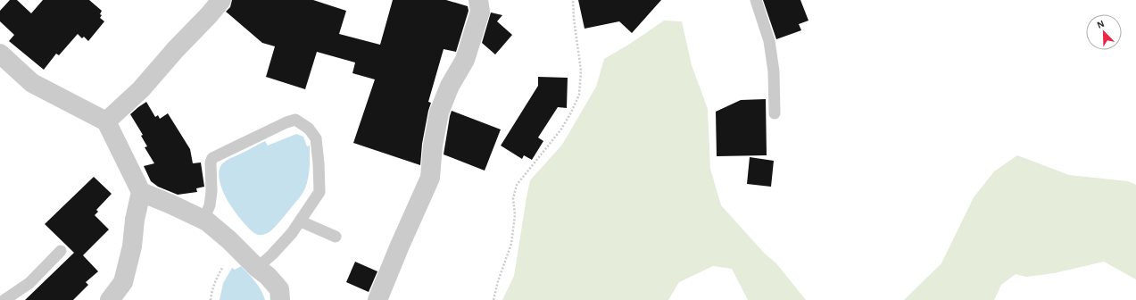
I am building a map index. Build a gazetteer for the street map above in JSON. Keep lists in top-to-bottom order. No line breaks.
{"north":"top left"}
